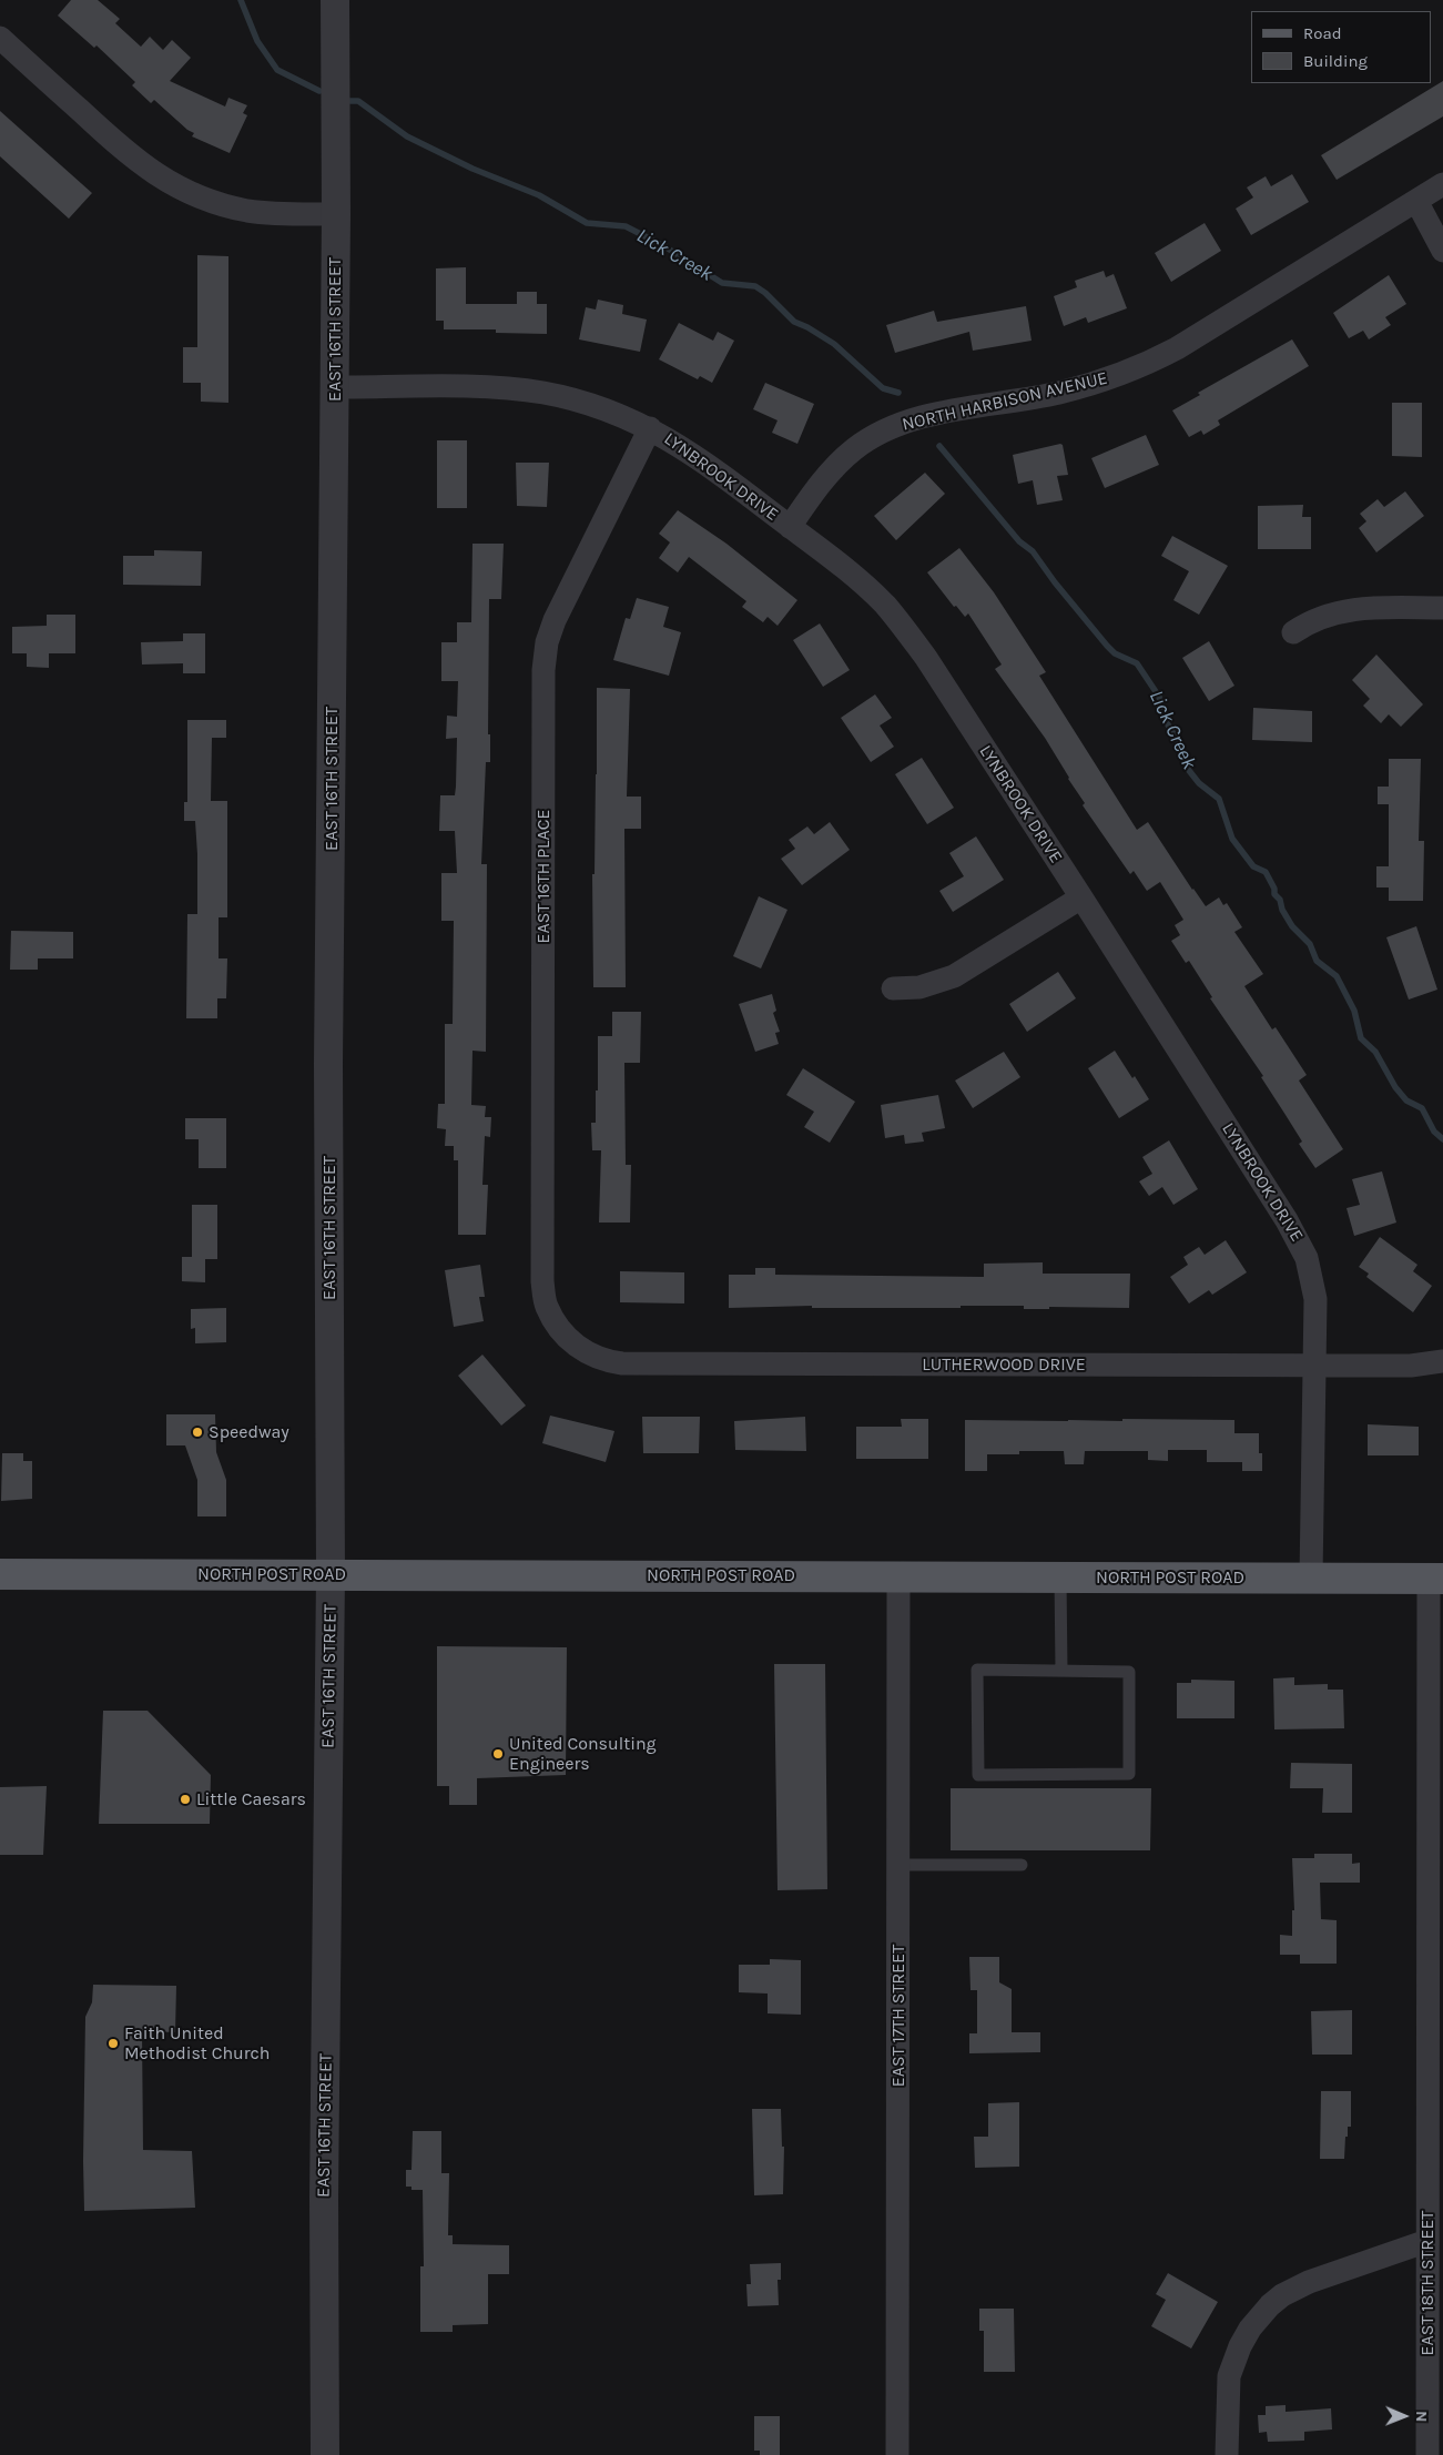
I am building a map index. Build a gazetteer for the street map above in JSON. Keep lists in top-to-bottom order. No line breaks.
{"streets":{"main road":["NORTH POST ROAD"],"street":["EAST 16TH STREET","NORTH HARBISON AVENUE","LYNBROOK DRIVE","EAST 16TH PLACE","LUTHERWOOD DRIVE","EAST 17TH STREET","EAST 18TH STREET"]},"crossings":[["EAST 16TH STREET","LYNBROOK DRIVE"],["EAST 16TH STREET","NORTH POST ROAD"],["NORTH HARBISON AVENUE","LYNBROOK DRIVE"],["LYNBROOK DRIVE","EAST 16TH PLACE"],["LYNBROOK DRIVE","LUTHERWOOD DRIVE"],["LYNBROOK DRIVE","NORTH POST ROAD"],["EAST 16TH PLACE","LUTHERWOOD DRIVE"],["NORTH POST ROAD","EAST 17TH STREET"],["NORTH POST ROAD","EAST 18TH STREET"]],"water":["Lick Creek"],"places":["Speedway","United Consulting Engineers","Little Caesars","Faith United Methodist Church"],"legend":["Road","Building"],"north":"right"}
